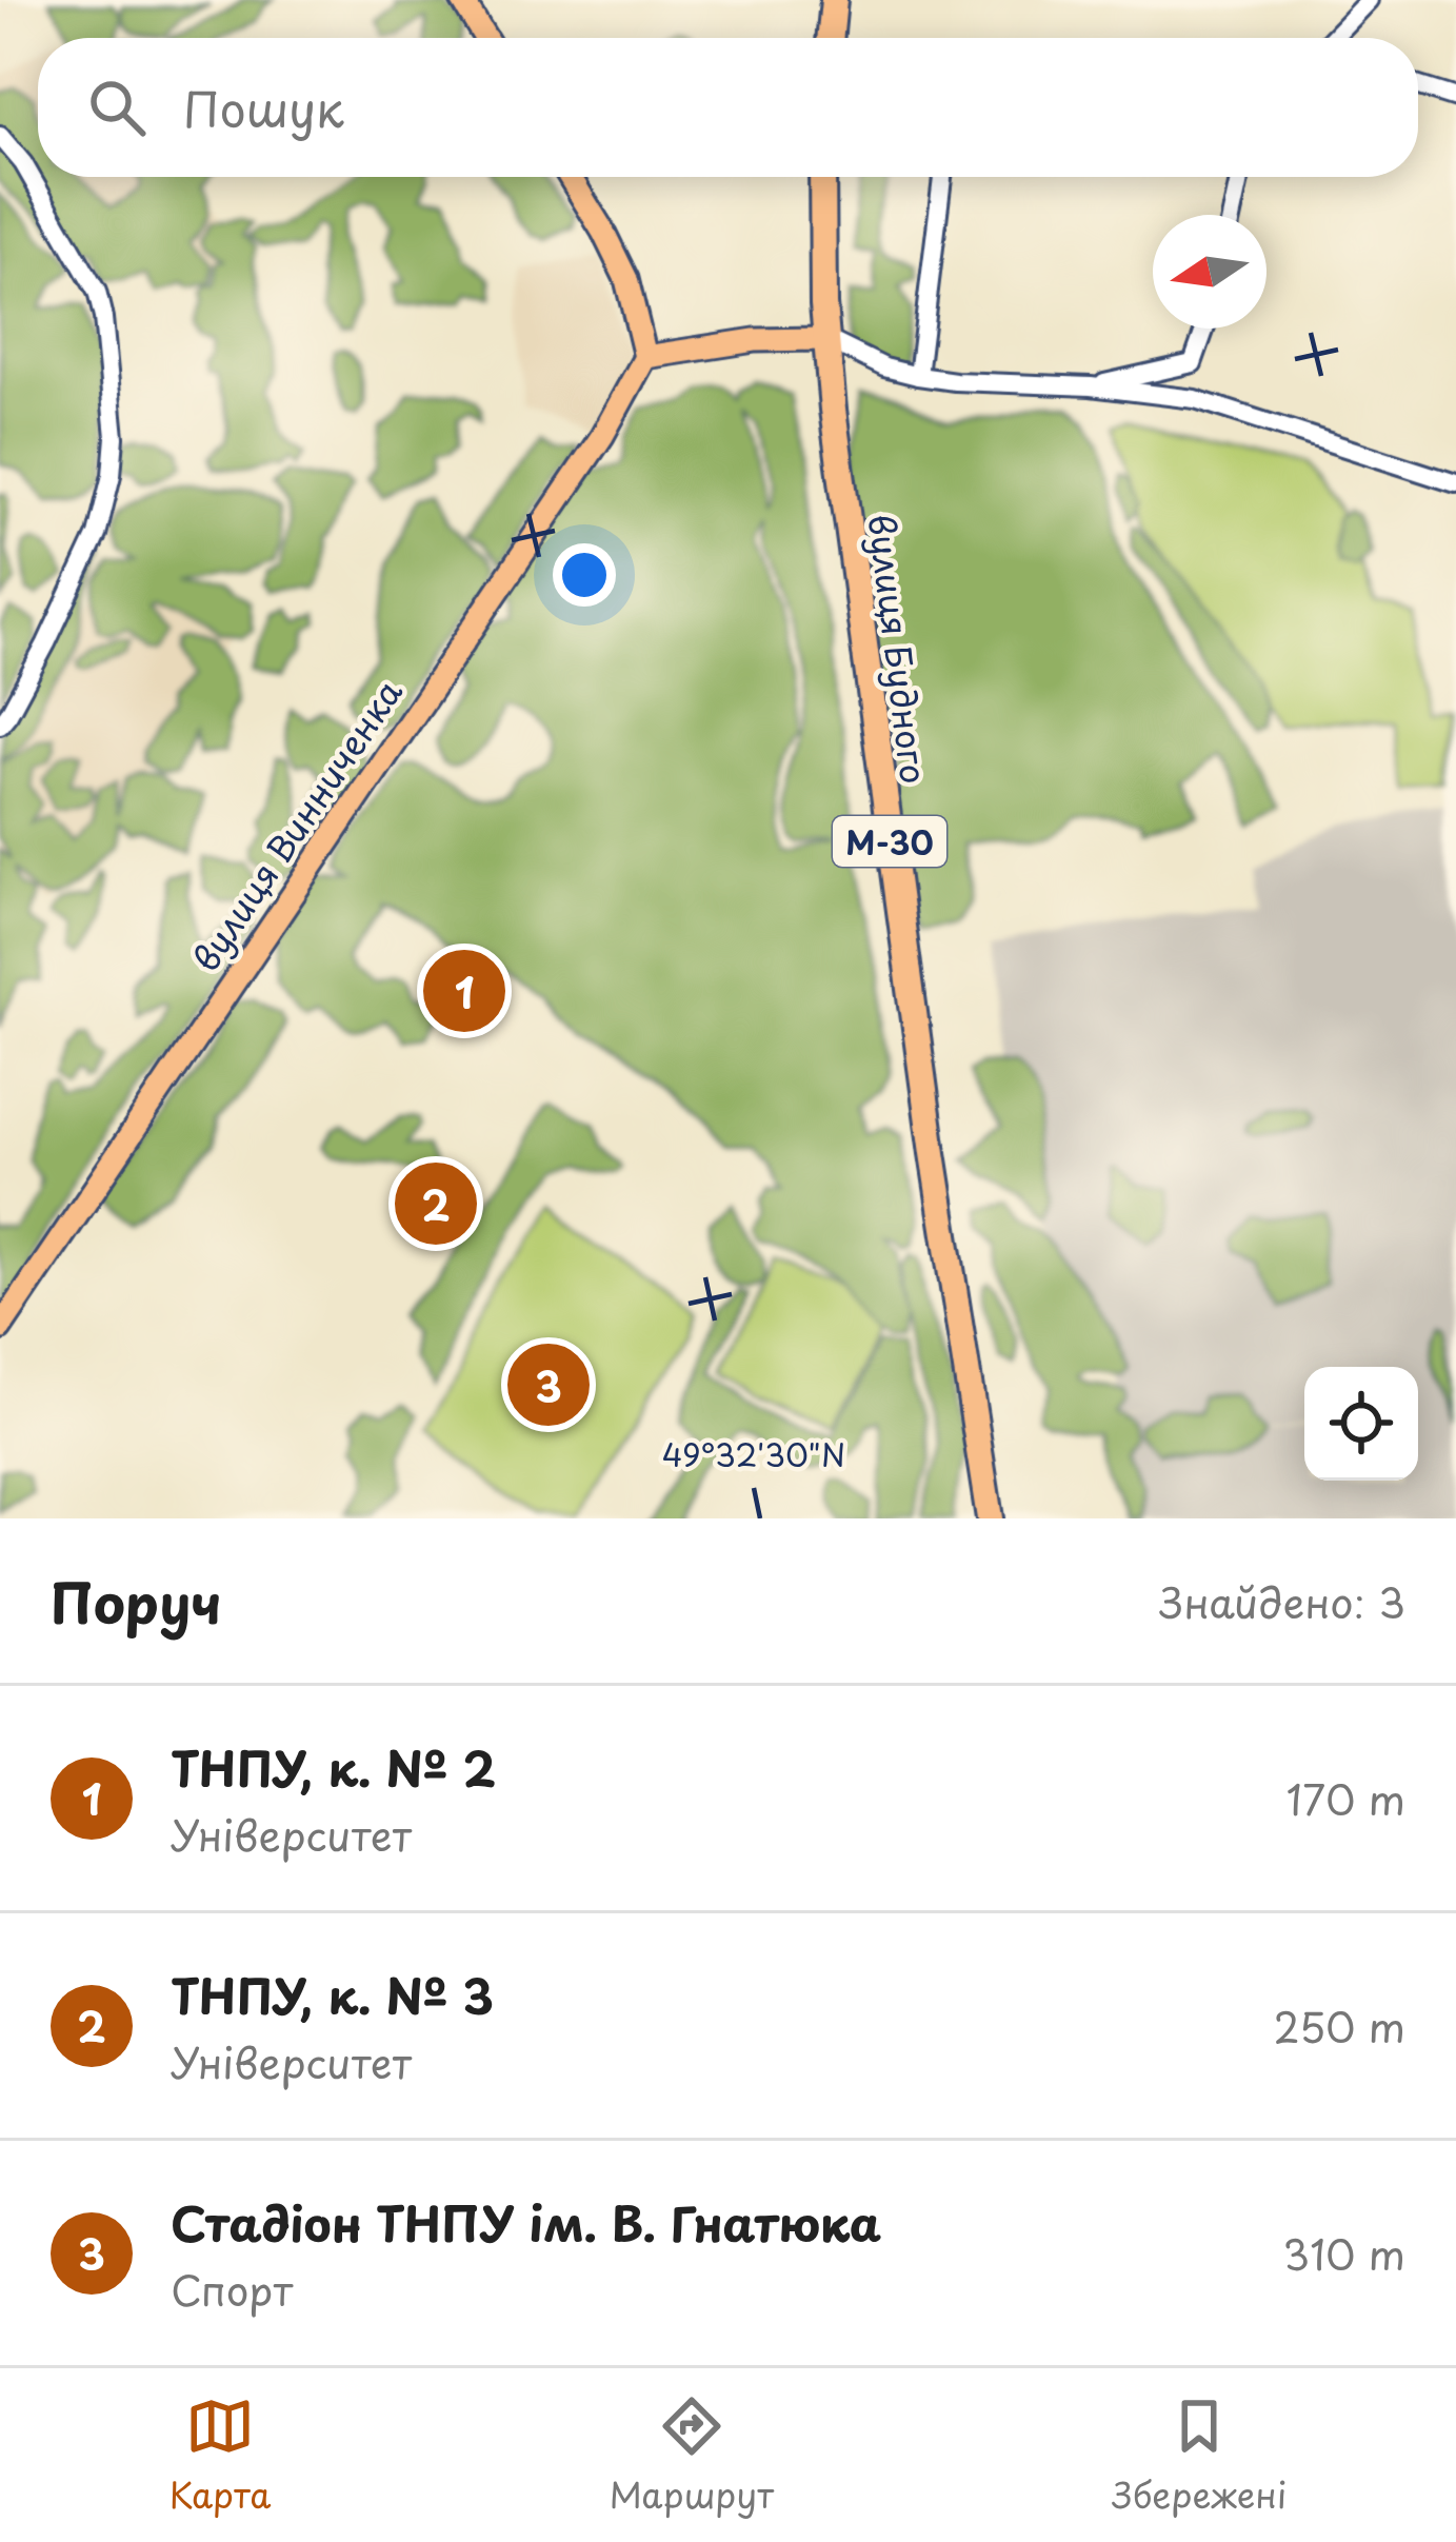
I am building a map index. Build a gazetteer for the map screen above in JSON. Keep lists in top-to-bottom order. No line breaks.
{"streets":{"highway":["вулиця Будного","М-30"],"main road":["вулиця Винниченка"]},"north":"left","page":{"search":"Пошук","pins":["1","2","3"],"heading":["Поруч","Знайдено: 3"],"list":[{"mark":"1","name":"ТНПУ, к. № 2","note":"Університет","value":"170 m"},{"mark":"2","name":"ТНПУ, к. № 3","note":"Університет","value":"250 m"},{"mark":"3","name":"Стадіон ТНПУ ім. В. Гнатюка","note":"Спорт","value":"310 m"}],"nav":["Карта","Маршрут","Збережені"]},"coordinates":["49°32'30\"N"]}
